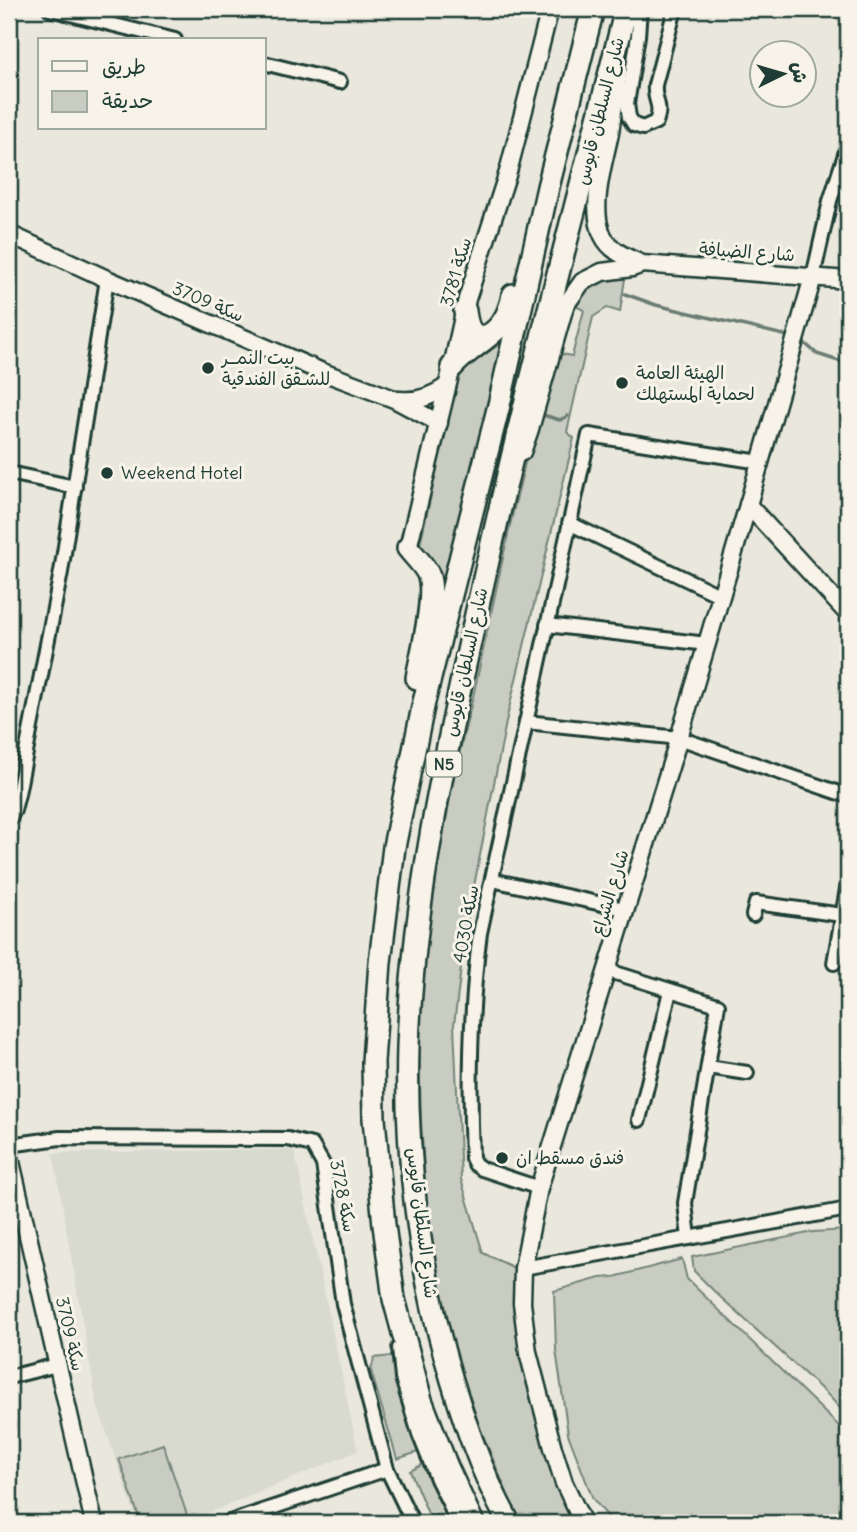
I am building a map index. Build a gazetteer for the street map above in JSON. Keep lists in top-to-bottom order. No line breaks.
{"streets":{"highway":["شارع السلطان قابوس","N5"],"street":["شارع الضيافة","سكة 3781","سكة 3709","شارع الشراع","سكة 4030","سكة 3728"]},"crossings":[["شارع الضيافة","شارع الشراع"],["سكة 3781","سكة 3709"],["شارع الشراع","سكة 4030"]],"places":["بيت النمــر للشـقق الفندقية","الهيئة العامة لحماية المستهلك","Weekend Hotel","فندق مسقط ان"],"legend":["طريق","حديقة"],"north":"right"}
